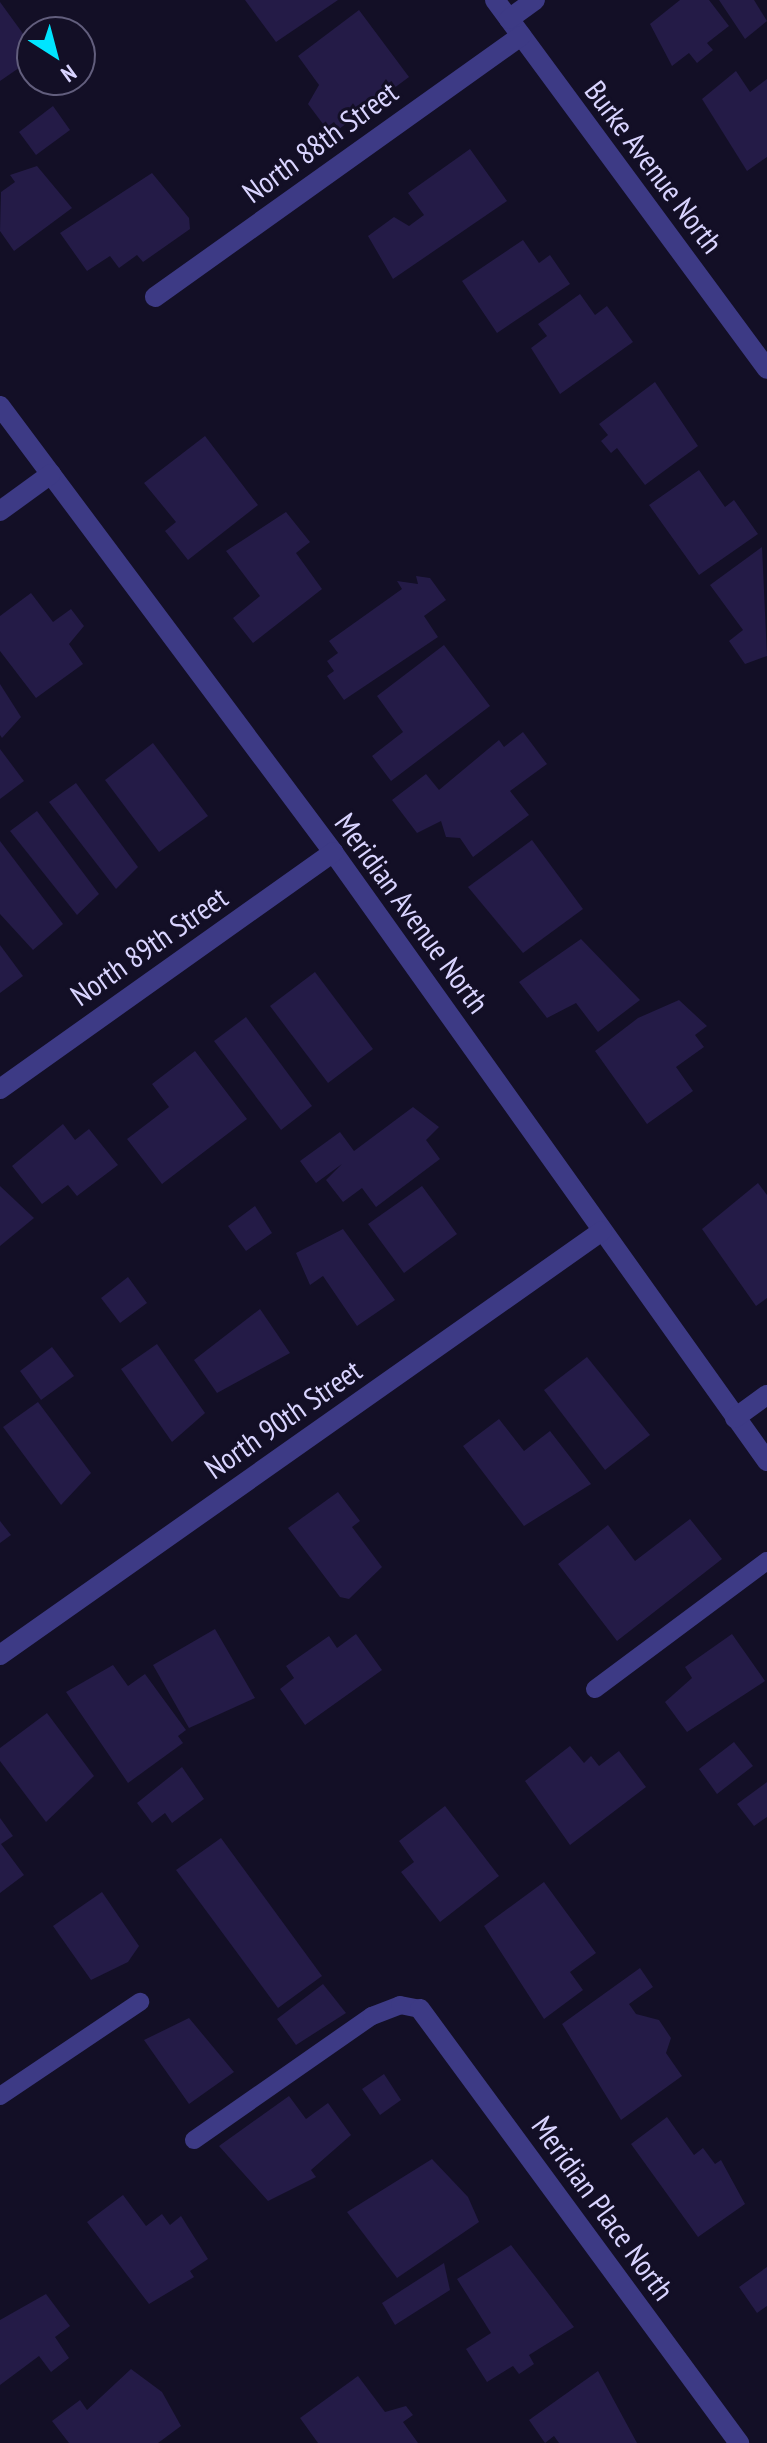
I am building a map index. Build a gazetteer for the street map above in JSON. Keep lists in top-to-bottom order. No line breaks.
{"streets":{"street":["North 88th Street","Burke Avenue North","Meridian Avenue North","North 89th Street","North 90th Street","Meridian Place North"]},"crossings":[["North 88th Street","Burke Avenue North"],["Meridian Avenue North","North 89th Street"],["Meridian Avenue North","North 90th Street"]],"north":"bottom right"}
